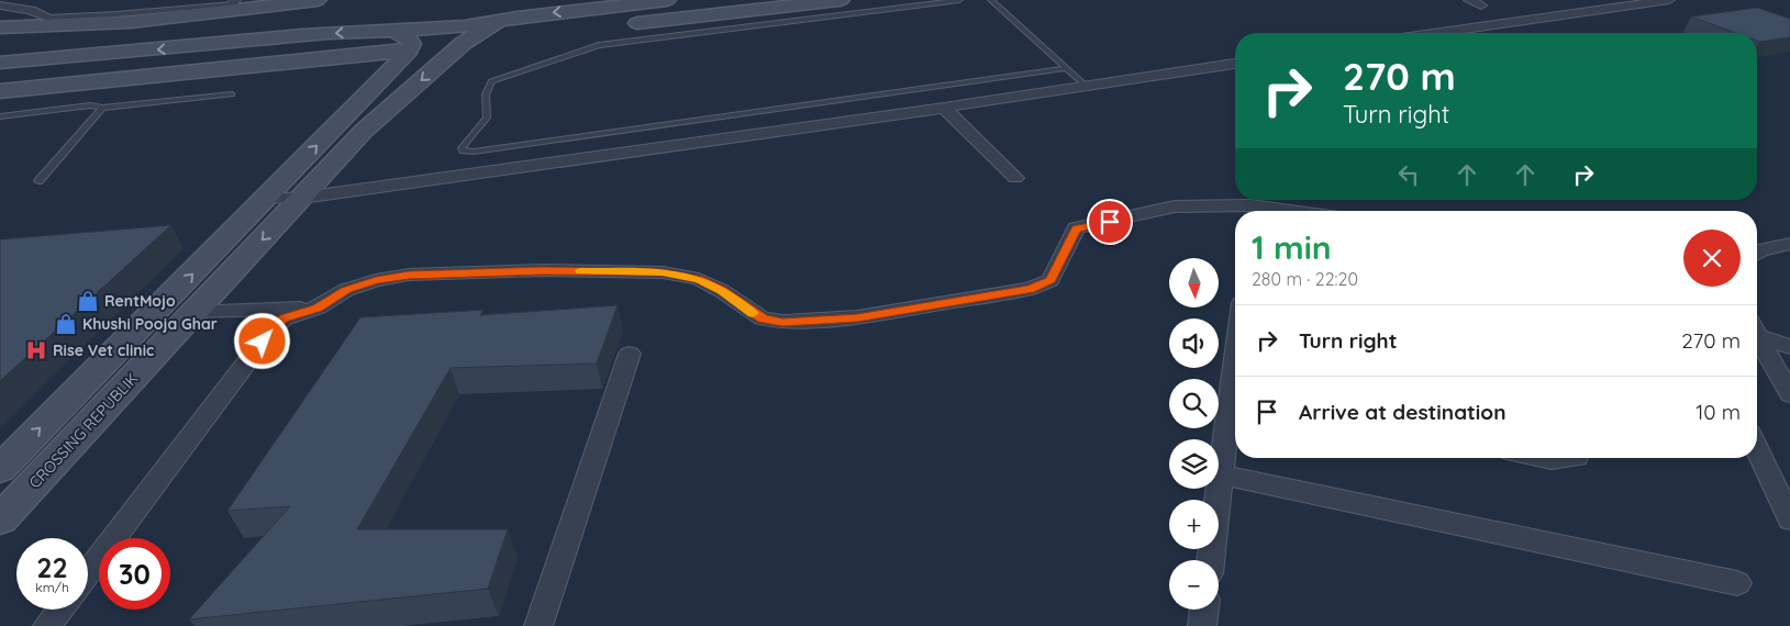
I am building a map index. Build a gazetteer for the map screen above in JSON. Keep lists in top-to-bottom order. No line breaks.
{"streets":{"street":["CROSSING REPUBLIK"]},"places":{"shop":["RentMojo","Khushi Pooja Ghar"],"hospital":["Rise Vet clinic"]},"north":"bottom","page":{"turn":["270 m","Turn right"],"heading":["1 min","280 m · 22:20"],"map_buttons":["+","−"],"list":[{"name":"Turn right","value":"270 m"},{"name":"Arrive at destination","value":"10 m"}],"speed":"22 km/h","limit":"30"}}
